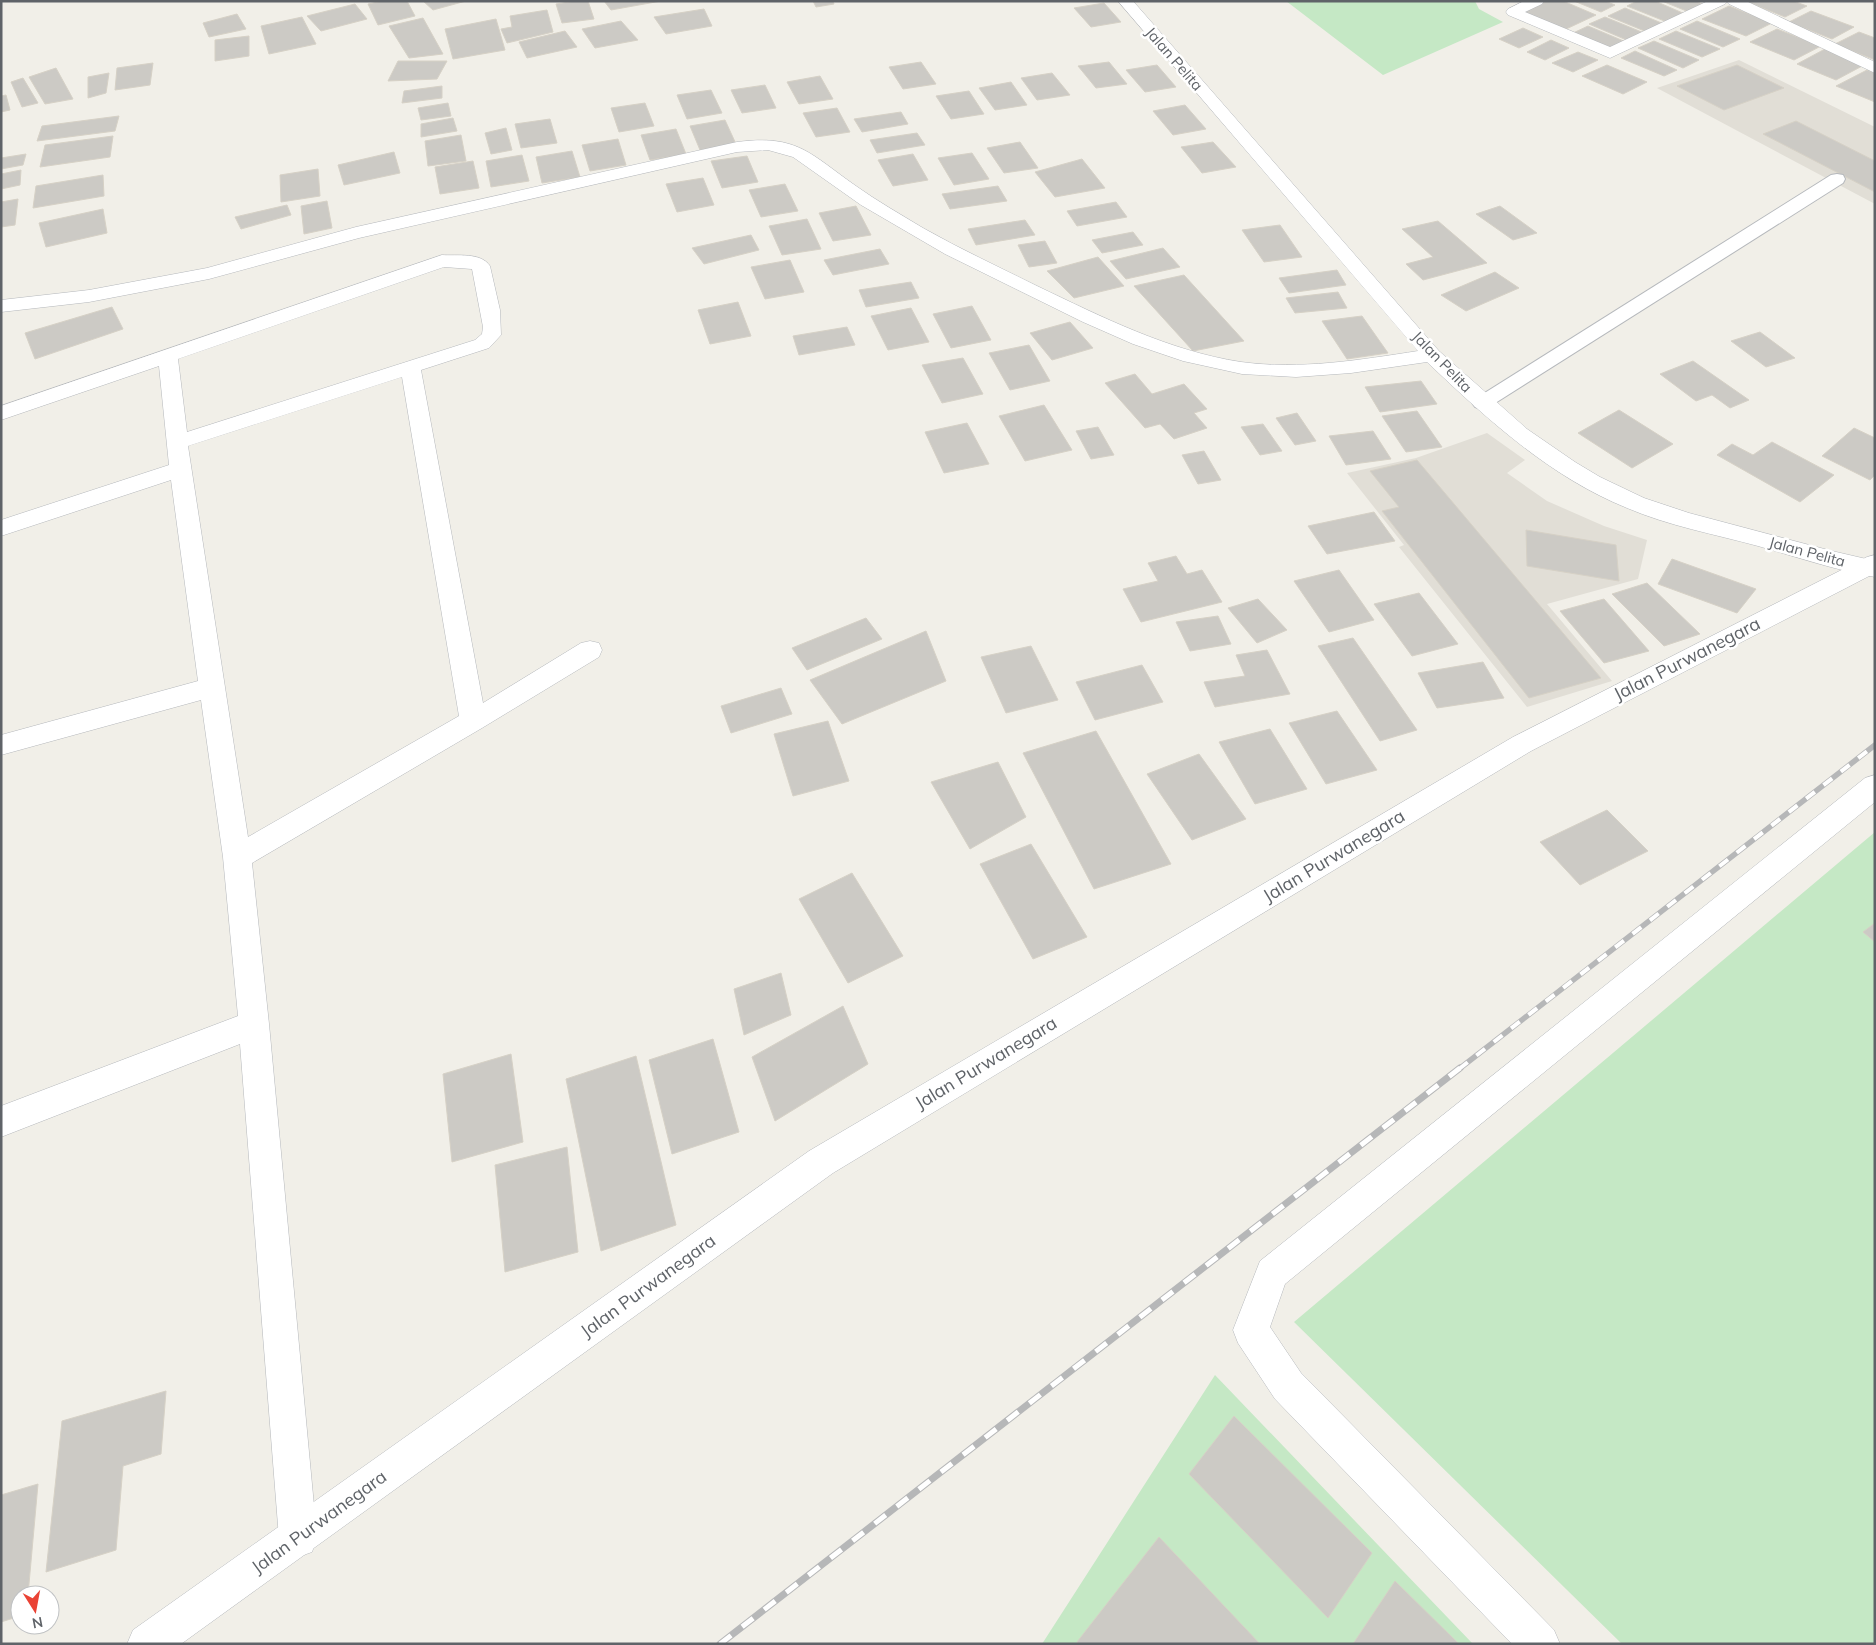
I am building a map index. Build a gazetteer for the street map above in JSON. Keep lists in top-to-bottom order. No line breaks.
{"streets":{"street":["Jalan Pelita","Jalan Purwanegara"]},"crossings":[["Jalan Pelita","Jalan Purwanegara"]],"north":"bottom"}
